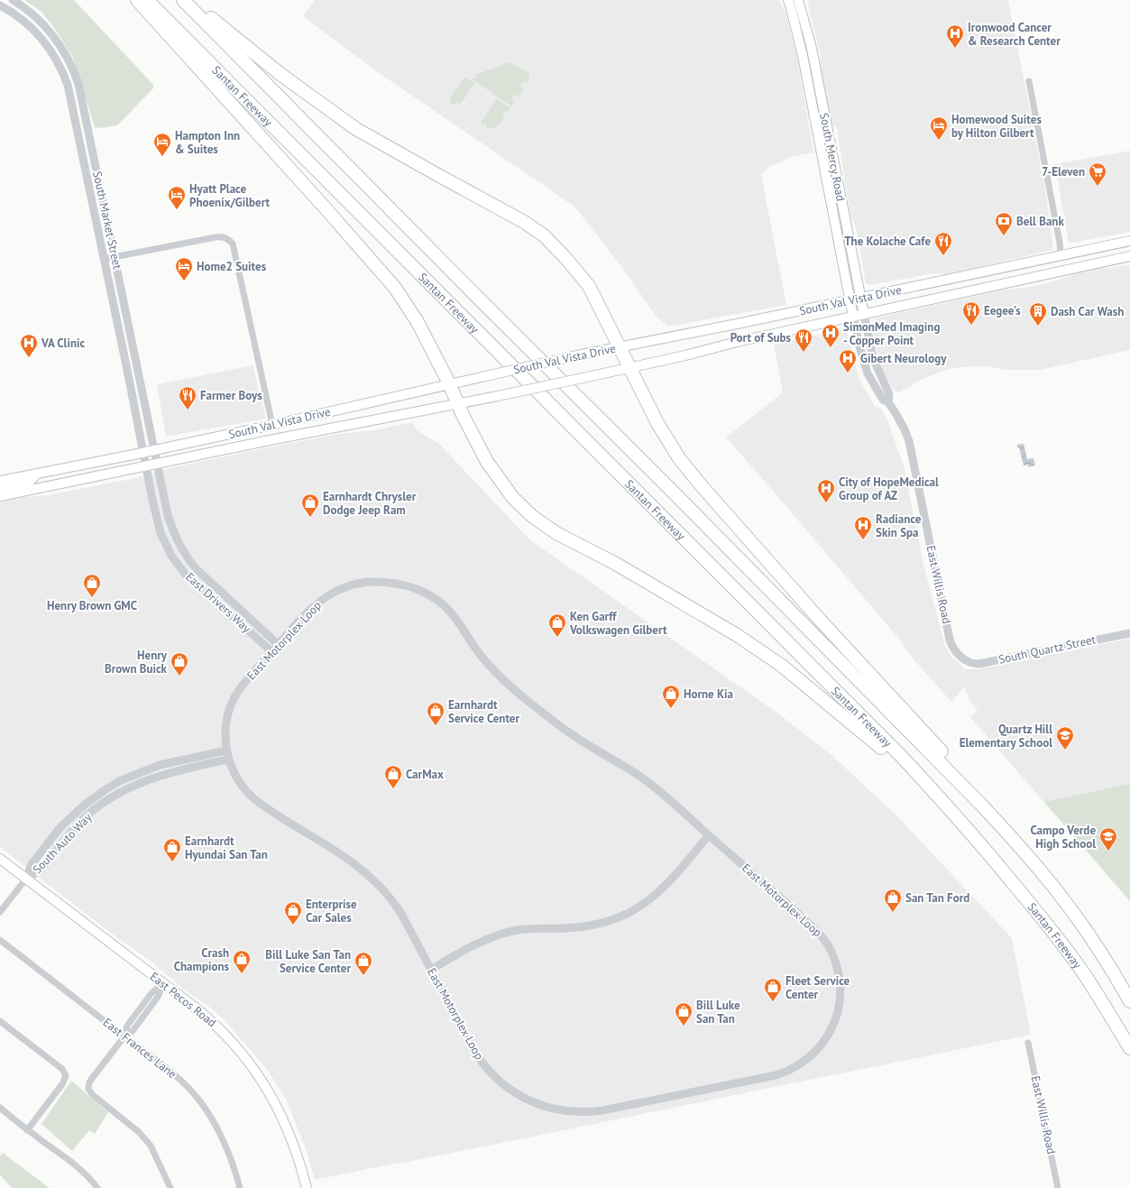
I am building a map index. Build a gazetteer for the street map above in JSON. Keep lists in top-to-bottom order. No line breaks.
{"streets":{"highway":["Santan Freeway"],"main road":["South Mercy Road","South Val Vista Drive","East Pecos Road"],"street":["South Market Street","East Willis Road","East Drivers Way","East Motorplex Loop","South Quartz Street","South Auto Way","East Frances Lane"]},"crossings":[["South Mercy Road","South Val Vista Drive"],["South Mercy Road","East Willis Road"],["South Market Street","South Val Vista Drive"],["South Market Street","East Drivers Way"],["South Val Vista Drive","East Willis Road"],["South Val Vista Drive","East Drivers Way"],["East Willis Road","South Quartz Street"],["East Drivers Way","East Motorplex Loop"],["East Motorplex Loop","South Auto Way"],["South Auto Way","East Pecos Road"]],"places":{"hospital":["Ironwood Cancer & Research Center","SimonMed Imaging - Copper Point","VA Clinic","Gibert Neurology","City of HopeMedical Group of AZ","Radiance Skin Spa"],"hotel":["Homewood Suites by Hilton Gilbert","Hampton Inn & Suites","Hyatt Place Phoenix/Gilbert","Home2 Suites"],"supermarket":["7-Eleven"],"bank":["Bell Bank"],"restaurant":["The Kolache Cafe","Eegee's","Port of Subs","Farmer Boys"],"building":["Dash Car Wash"],"shop":["Earnhardt Chrysler Dodge Jeep Ram","Henry Brown GMC","Ken Garff Volkswagen Gilbert","Henry Brown Buick","Horne Kia","Earnhardt Service Center","CarMax","Earnhardt Hyundai San Tan","San Tan Ford","Enterprise Car Sales","Crash Champions","Bill Luke San Tan Service Center","Fleet Service Center","Bill Luke San Tan"],"school or university":["Quartz Hill Elementary School","Campo Verde High School"]}}
